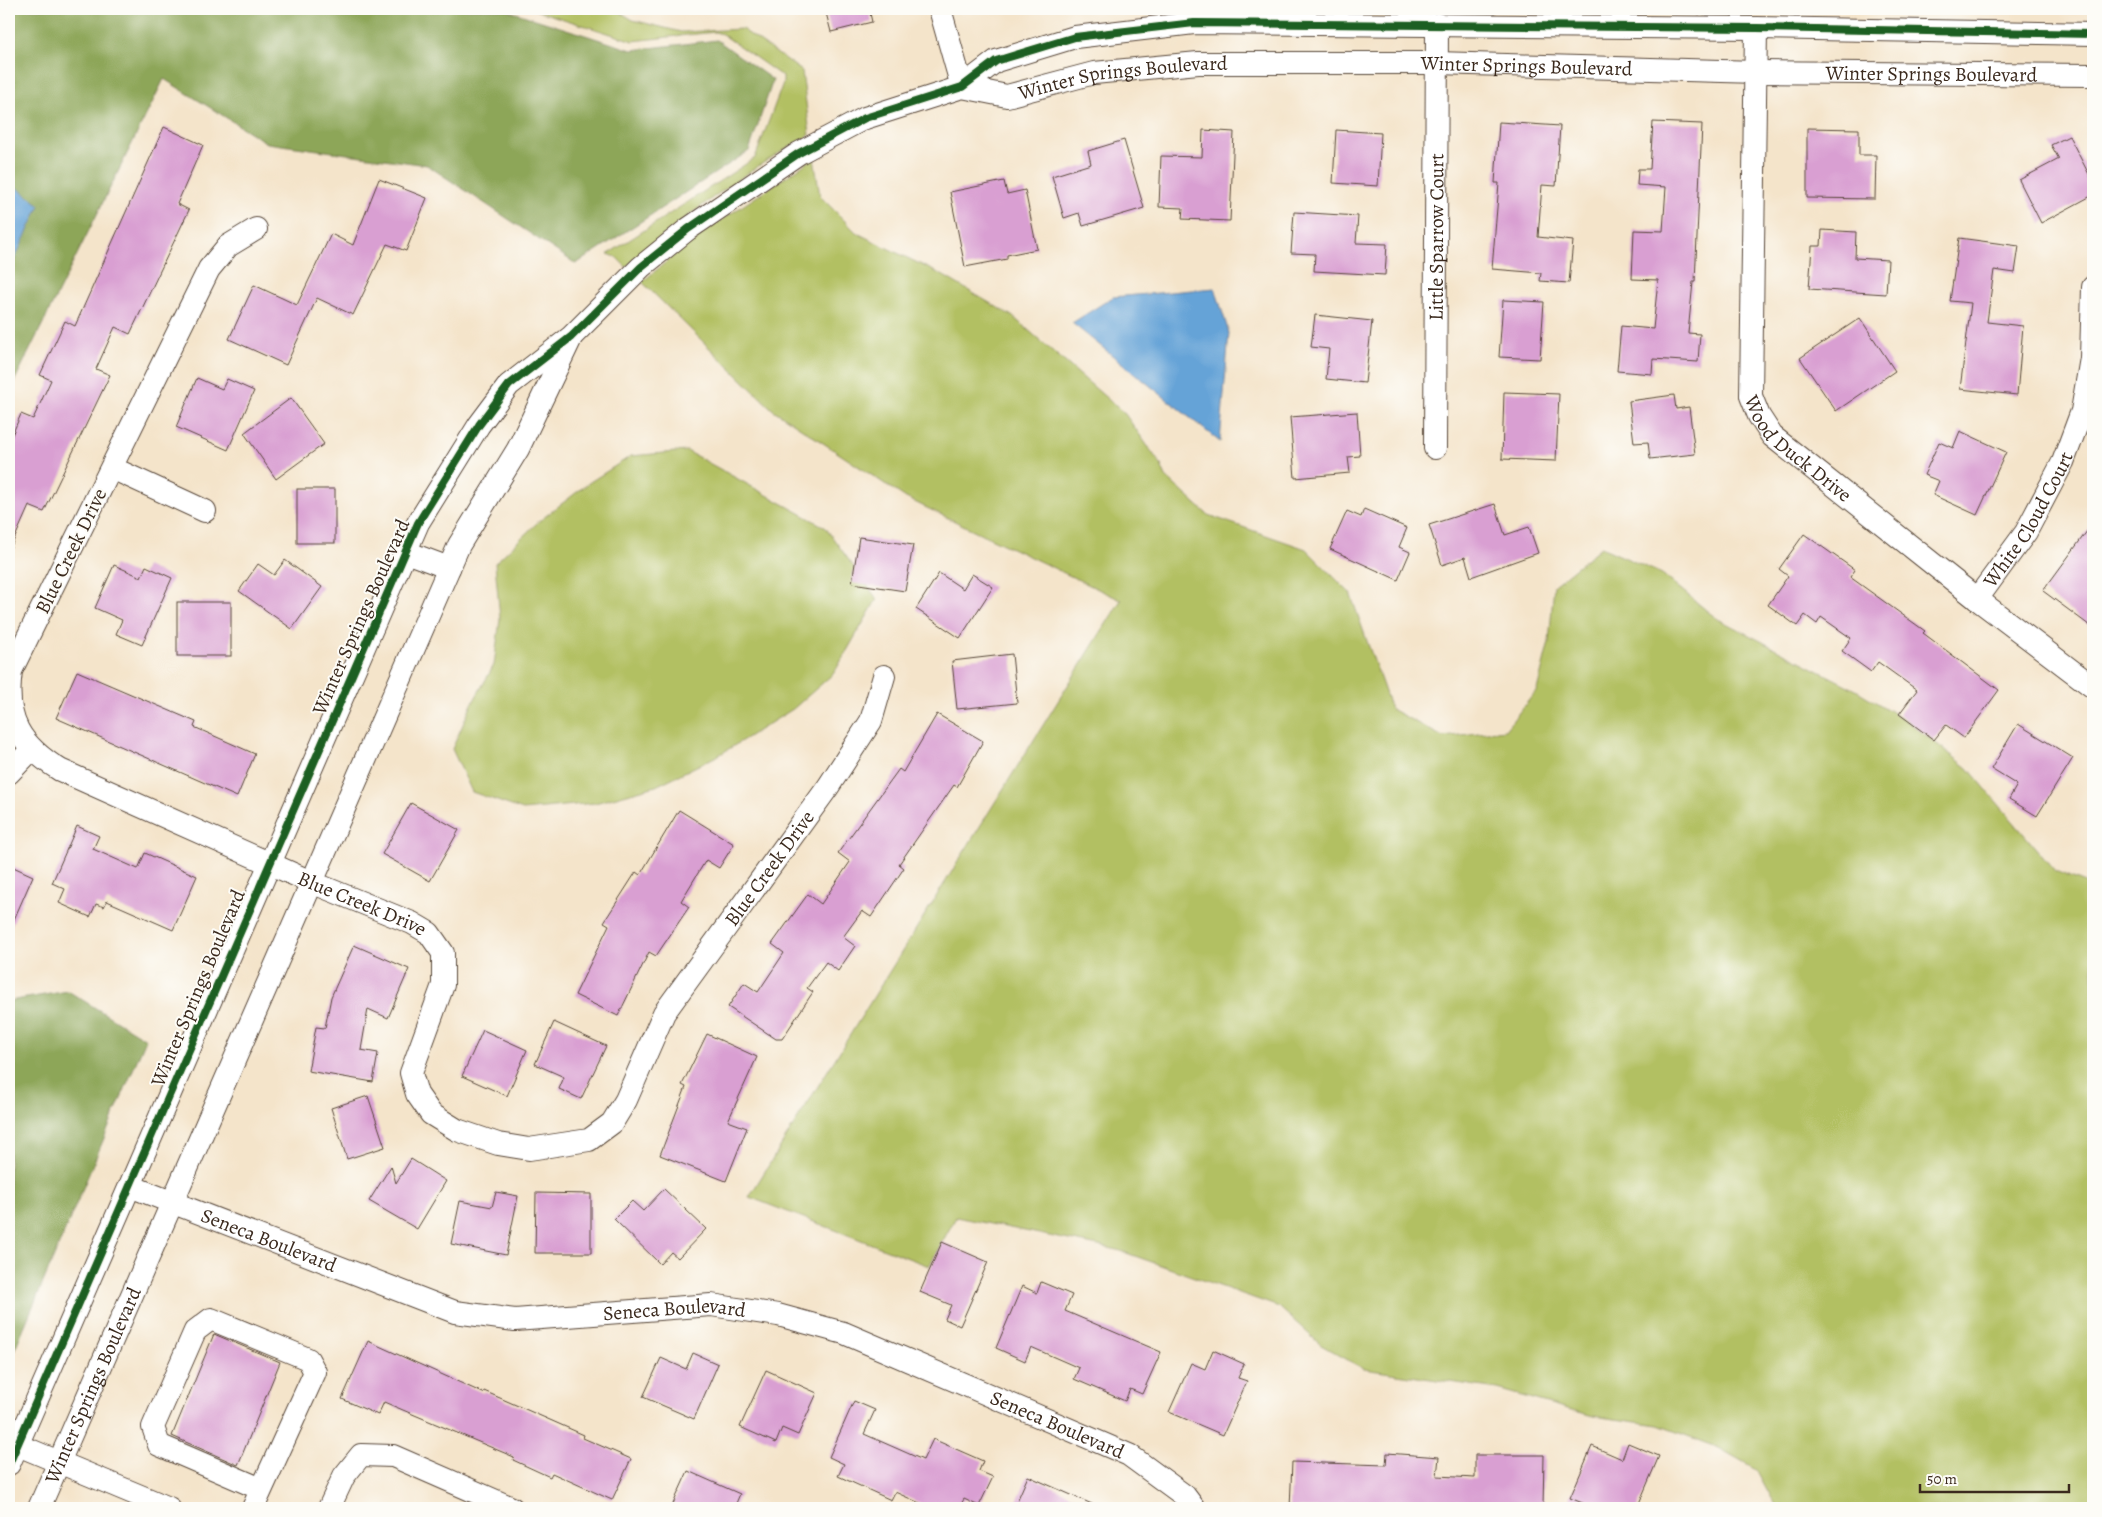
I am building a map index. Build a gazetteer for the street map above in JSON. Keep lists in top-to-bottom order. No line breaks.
{"streets":{"street":["Winter Springs Boulevard","Little Sparrow Court","Wood Duck Drive","White Cloud Court","Blue Creek Drive","Seneca Boulevard"]},"crossings":[["Winter Springs Boulevard","Little Sparrow Court"],["Winter Springs Boulevard","Wood Duck Drive"],["Winter Springs Boulevard","Blue Creek Drive"],["Winter Springs Boulevard","Seneca Boulevard"],["Wood Duck Drive","White Cloud Court"]],"scale_bar":"50 m"}
